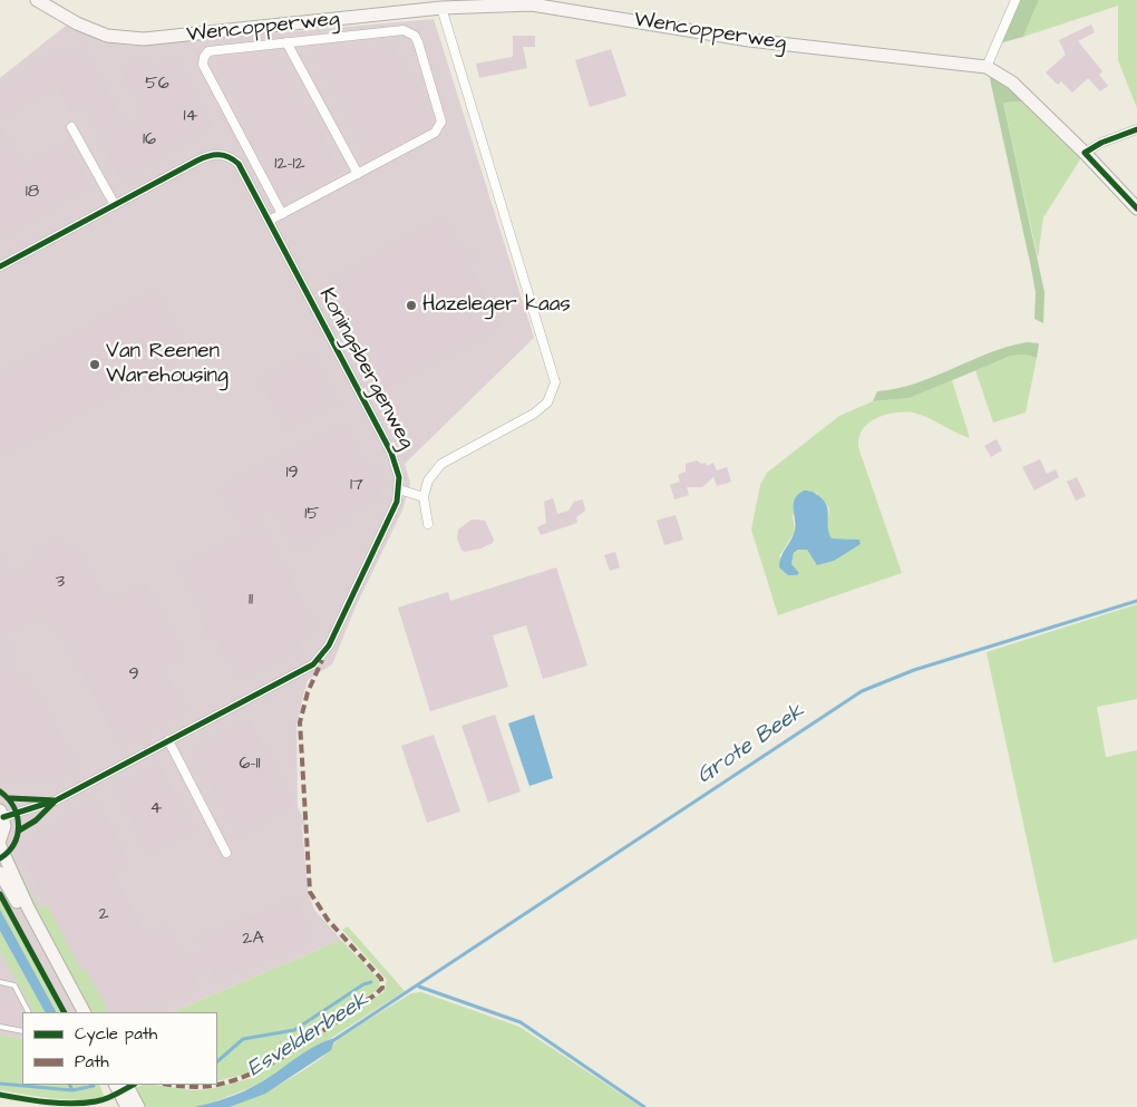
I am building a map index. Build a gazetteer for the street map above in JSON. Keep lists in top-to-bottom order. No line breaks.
{"streets":{"street":["Wencopperweg","Koningsbergenweg"]},"water":["Grote Beek","Esvelderbeek"],"places":["Hazeleger kaas","Van Reenen Warehousing"],"house_numbers":["56","14","16","12-12","18","19","17","15","3","11","9","6-11","4","2","2A"],"legend":["Cycle path","Path"]}
